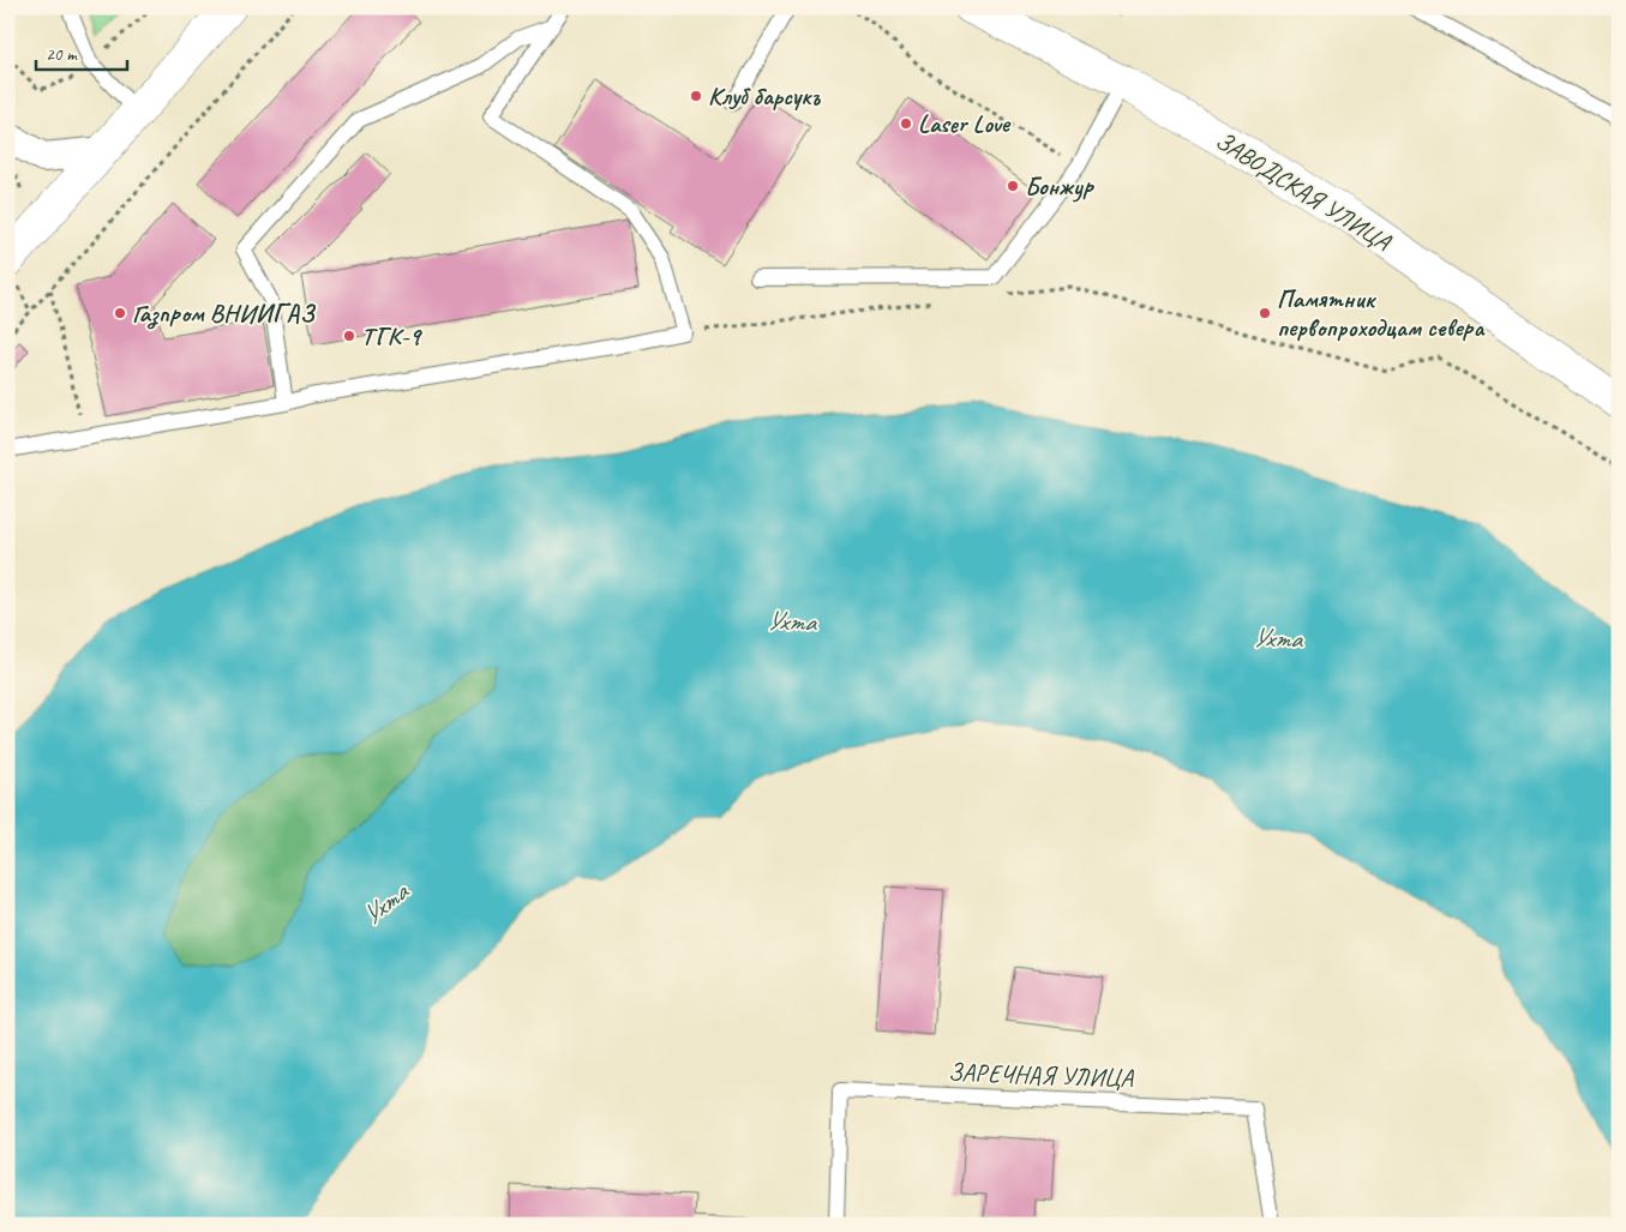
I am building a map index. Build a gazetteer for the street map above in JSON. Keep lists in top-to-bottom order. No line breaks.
{"streets":{"street":["ЗАВОДСКАЯ УЛИЦА"],"lane":["ЗАРЕЧНАЯ УЛИЦА"]},"water":["Ухта"],"places":["Клуб барсукъ","Laser Love","Бонжур","Газпром ВНИИГАЗ","Памятник первопроходцам севера","ТГК-9"],"scale_bar":"20 m"}
